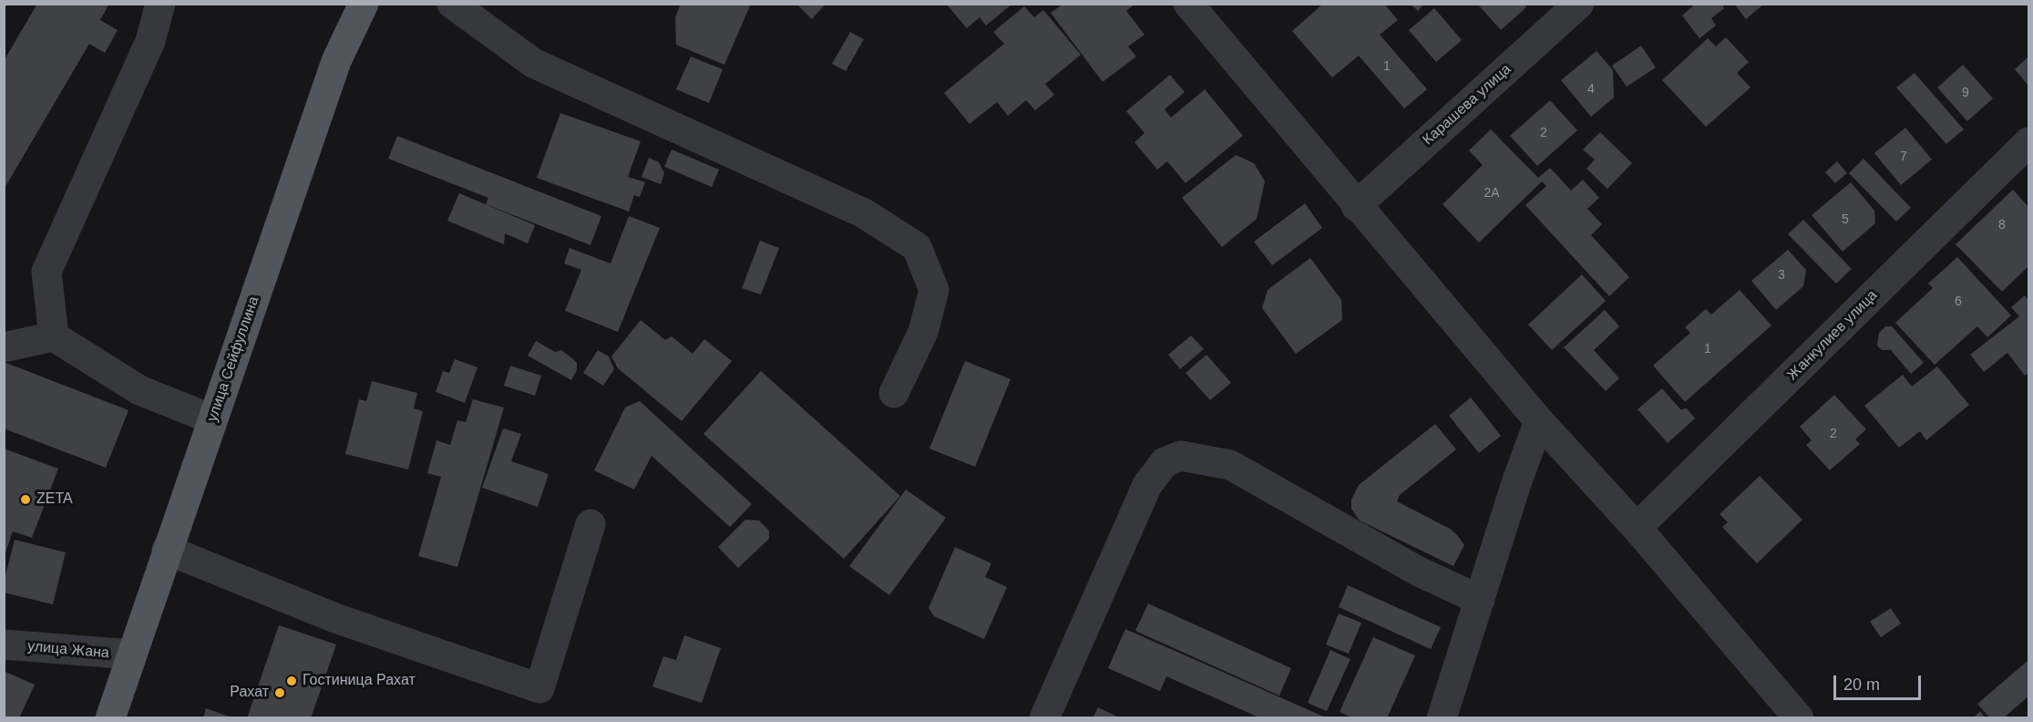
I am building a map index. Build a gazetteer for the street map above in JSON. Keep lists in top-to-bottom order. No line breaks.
{"streets":{"main road":["улица Сейфуллина"],"street":["Карашева улица","Жанкулиев улица","улица Жана"]},"crossings":[["улица Сейфуллина","улица Жана"]],"places":["ZETA","Гостиница Рахат","Рахат"],"house_numbers":["1","4","9","2","7","2А","5","8","3","6","1","2"],"scale_bar":"20 m"}
